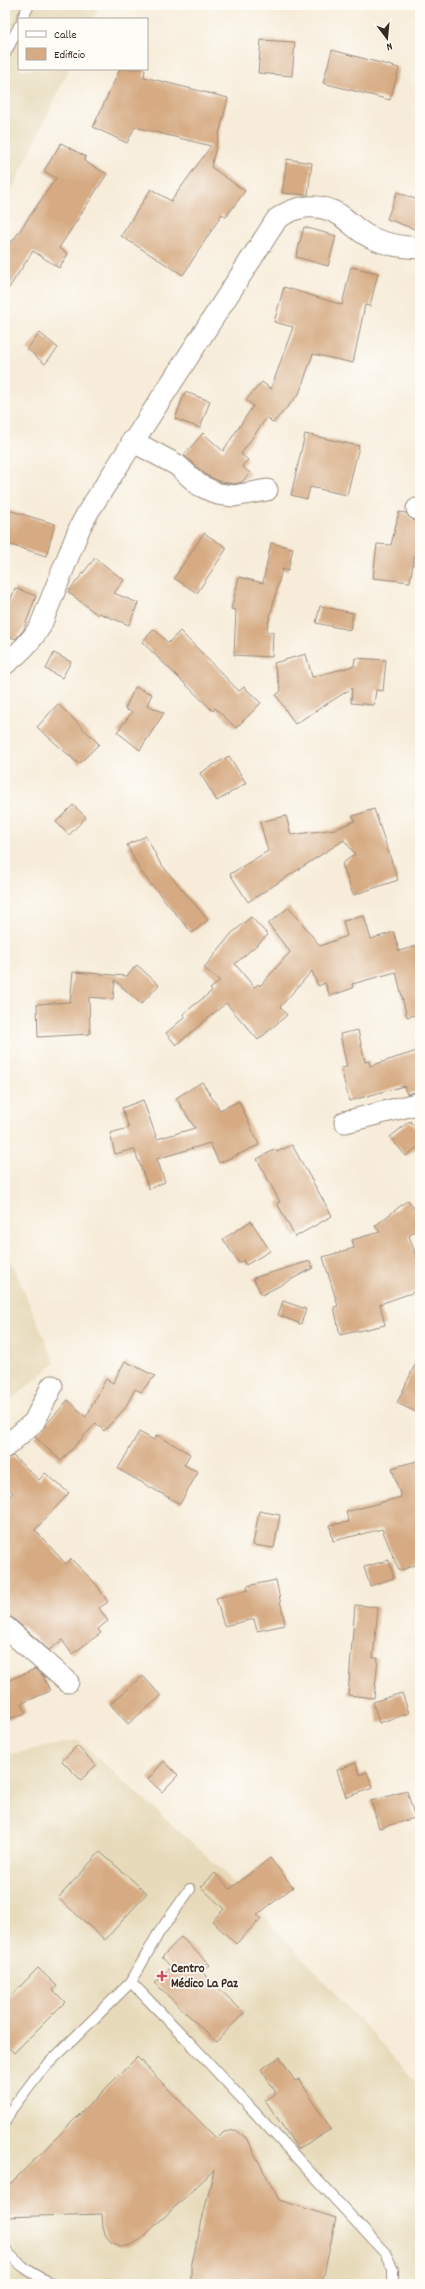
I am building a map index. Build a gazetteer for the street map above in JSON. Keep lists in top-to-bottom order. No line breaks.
{"places":{"health":["Centro Médico La Paz"]},"legend":["Calle","Edificio"],"north":"bottom"}
